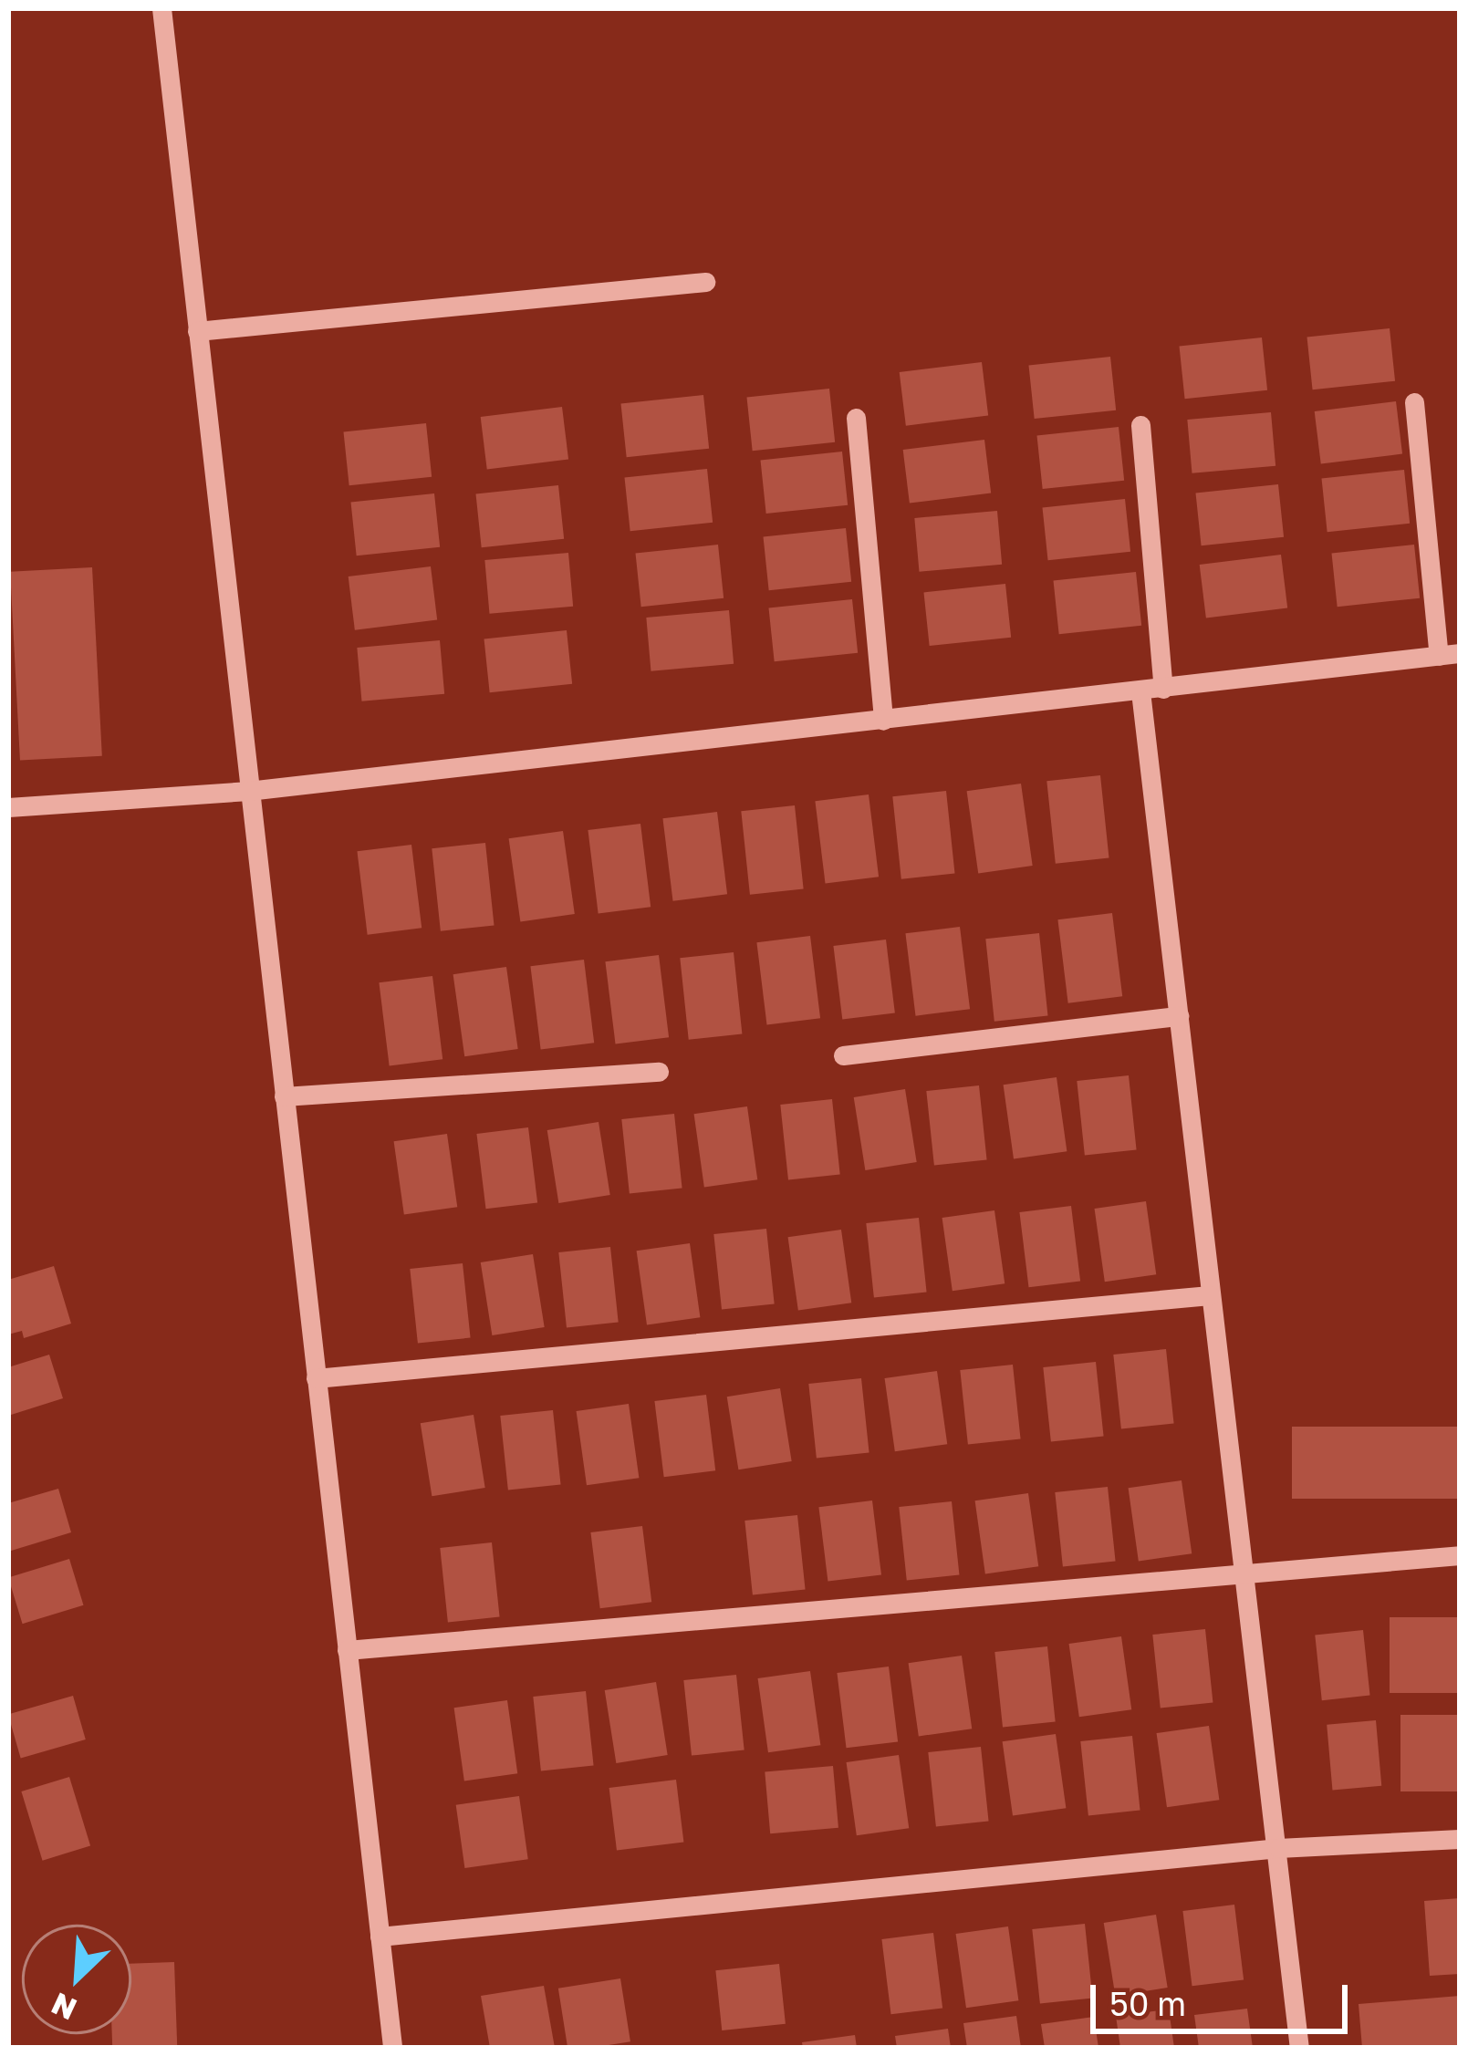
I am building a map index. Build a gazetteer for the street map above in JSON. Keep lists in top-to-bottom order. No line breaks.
{"scale_bar":"50 m","north":"bottom left"}
